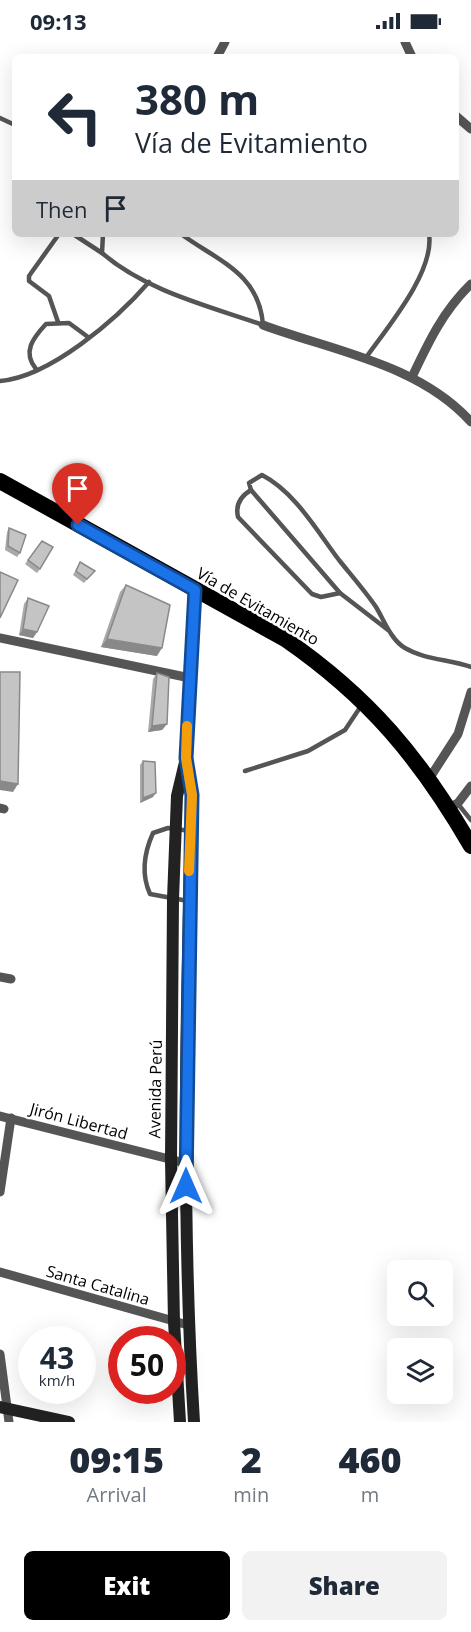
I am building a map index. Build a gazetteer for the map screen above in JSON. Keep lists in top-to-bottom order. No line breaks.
{"streets":{"highway":["Vía de Evitamiento"],"main road":["Avenida Perú"],"street":["Jirón Libertad","Santa Catalina"]},"crossings":[["Vía de Evitamiento","Avenida Perú"],["Avenida Perú","Jirón Libertad"],["Avenida Perú","Santa Catalina"]],"page":{"status":"09:13","turn":["380 m","Vía de Evitamiento"],"then":"Then","speed":"43 km/h","limit":"50","eta":["09:15","Arrival","2","min","460","m"],"buttons":["Exit","Share"]}}
